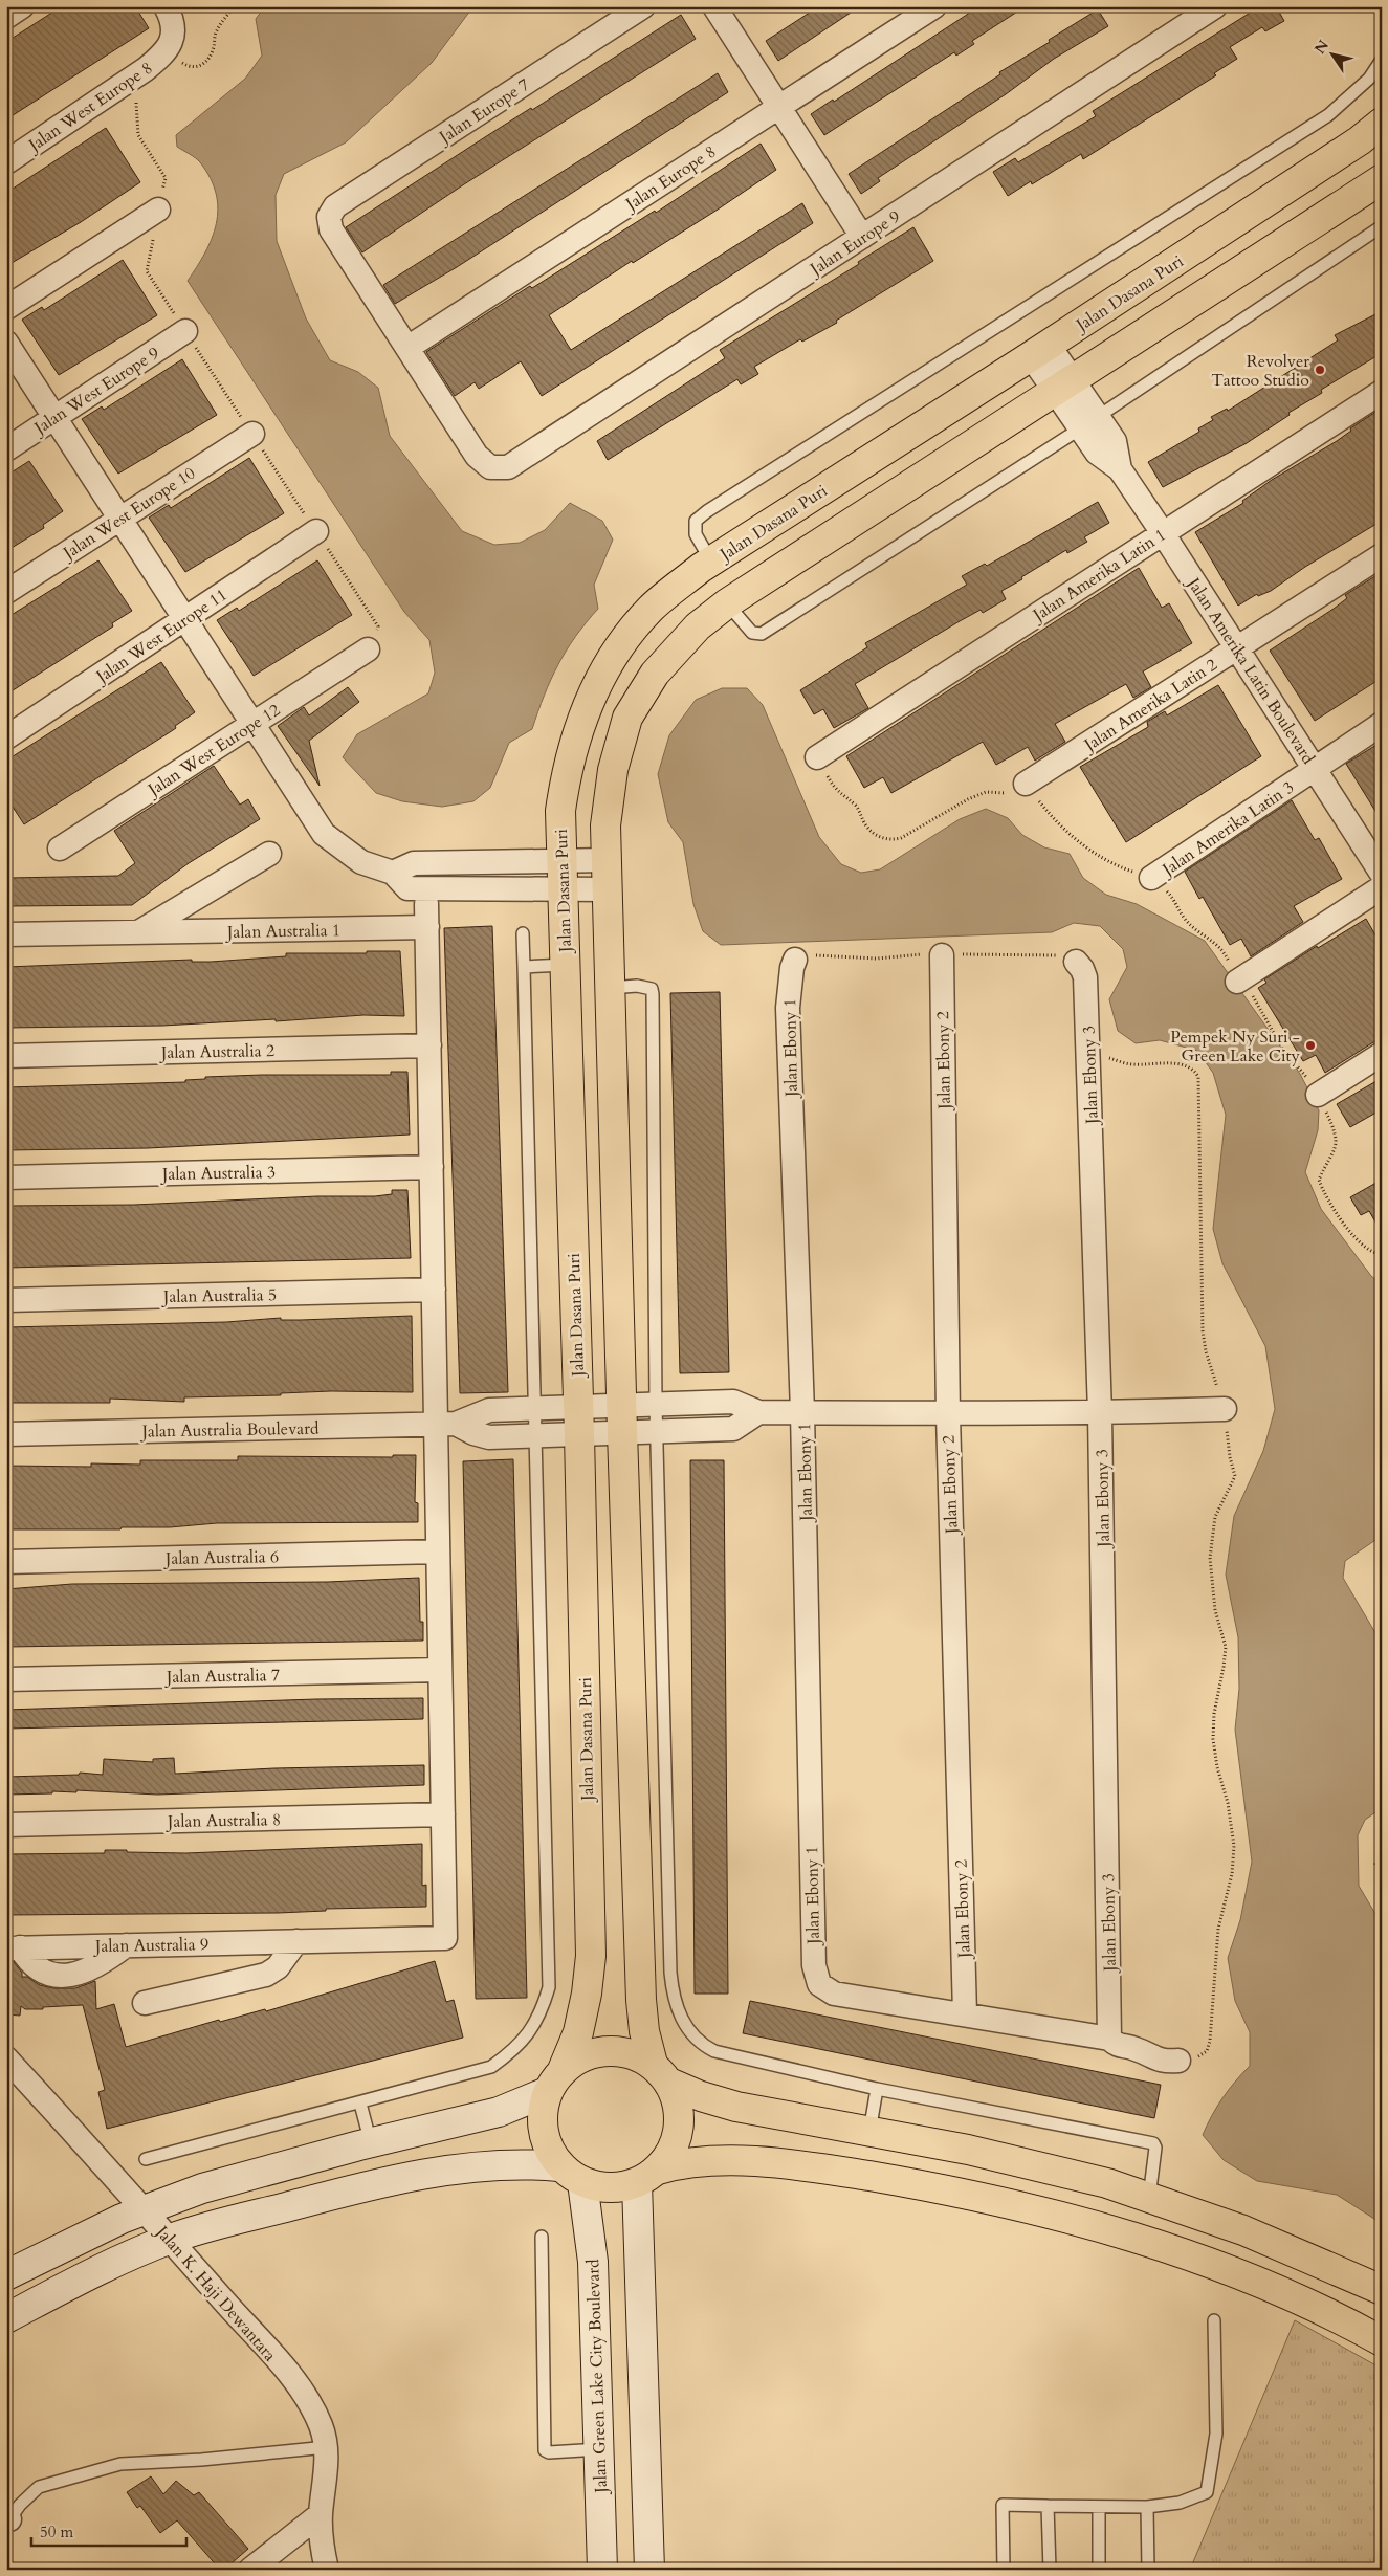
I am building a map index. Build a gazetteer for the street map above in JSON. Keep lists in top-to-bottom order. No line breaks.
{"streets":{"main road":["Jalan Dasana Puri"],"street":["Jalan West Europe 8","Jalan Europe 7","Jalan Europe 8","Jalan Europe 9","Jalan West Europe 9","Jalan West Europe 10","Jalan Amerika Latin 1","Jalan West Europe 11","Jalan Amerika Latin Boulevard","Jalan Amerika Latin 2","Jalan West Europe 12","Jalan Amerika Latin 3","Jalan Australia 1","Jalan Ebony 1","Jalan Australia 2","Jalan Ebony 2","Jalan Ebony 3","Jalan Australia 3","Jalan Australia 5","Jalan Australia Boulevard","Jalan Australia 6","Jalan Australia 7","Jalan Australia 8","Jalan Australia 9","Jalan K. Haji Dewantara","Jalan Green Lake City Boulevard"]},"crossings":[["Jalan Europe 7","Jalan Europe 8"],["Jalan Europe 7","Jalan Europe 9"],["Jalan Europe 8","Jalan Europe 9"],["Jalan Dasana Puri","Jalan Green Lake City Boulevard"],["Jalan Amerika Latin 1","Jalan Amerika Latin Boulevard"],["Jalan Amerika Latin Boulevard","Jalan Amerika Latin 2"],["Jalan Amerika Latin Boulevard","Jalan Amerika Latin 3"],["Jalan Ebony 1","Jalan Ebony 2"],["Jalan Australia 8","Jalan Australia 9"]],"places":["Revolver Tattoo Studio","Pempek Ny Suri - Green Lake City"],"scale_bar":"50 m","north":"top left"}
